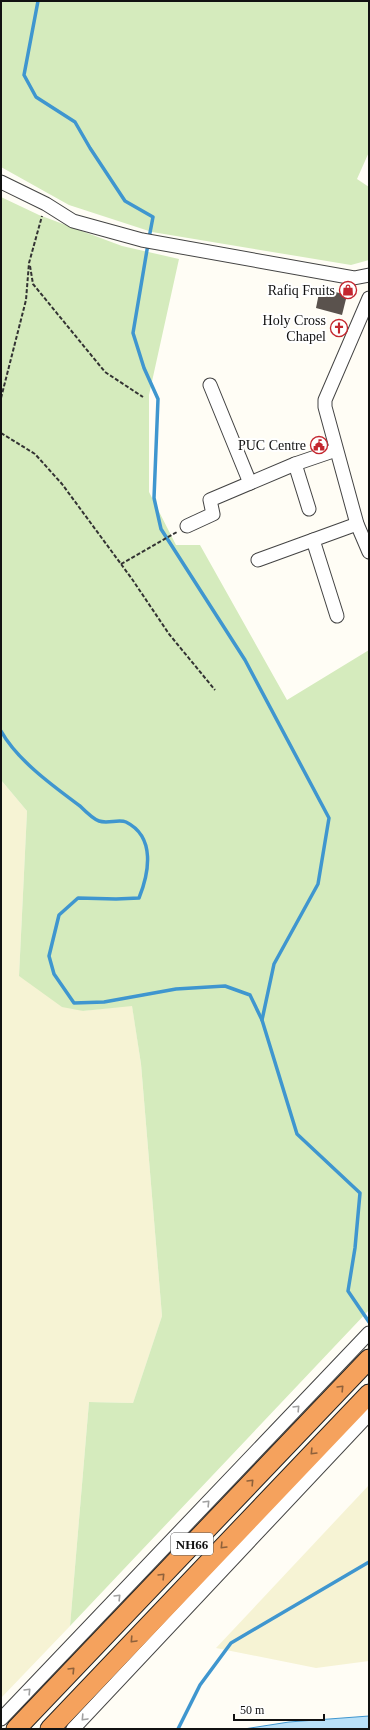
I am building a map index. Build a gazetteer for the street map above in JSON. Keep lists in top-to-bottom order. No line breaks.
{"streets":{"highway":["NH66"]},"places":{"shop":["Rafiq Fruits"],"church":["Holy Cross Chapel"],"public building":["PUC Centre"]},"scale_bar":"50 m"}
